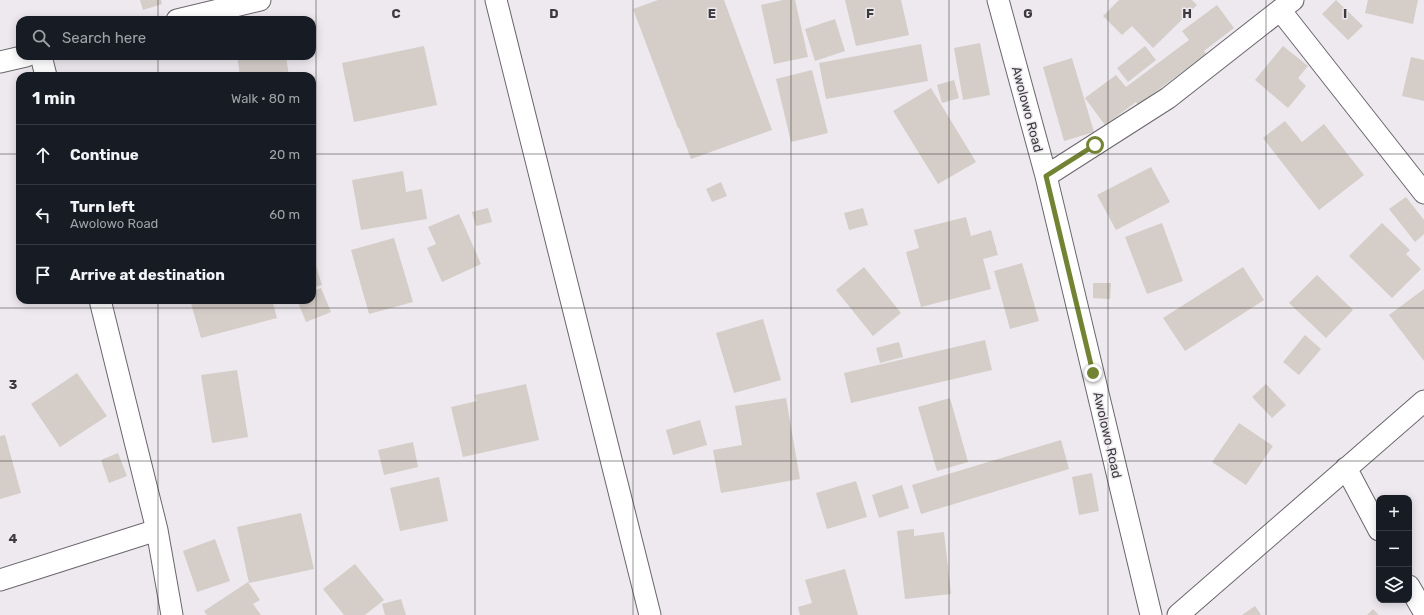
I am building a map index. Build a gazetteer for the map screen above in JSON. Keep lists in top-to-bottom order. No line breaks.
{"streets":{"street":["Awolowo Road"]},"page":{"search":"Search here","heading":["1 min","Walk · 80 m"],"list":[["Continue","20 m"],["Turn left","Awolowo Road","60 m"],"Arrive at destination"],"map_buttons":["+","−"]},"grid":{"columns":["C","D","E","F","G","H","I"],"rows":["3","4"]}}
